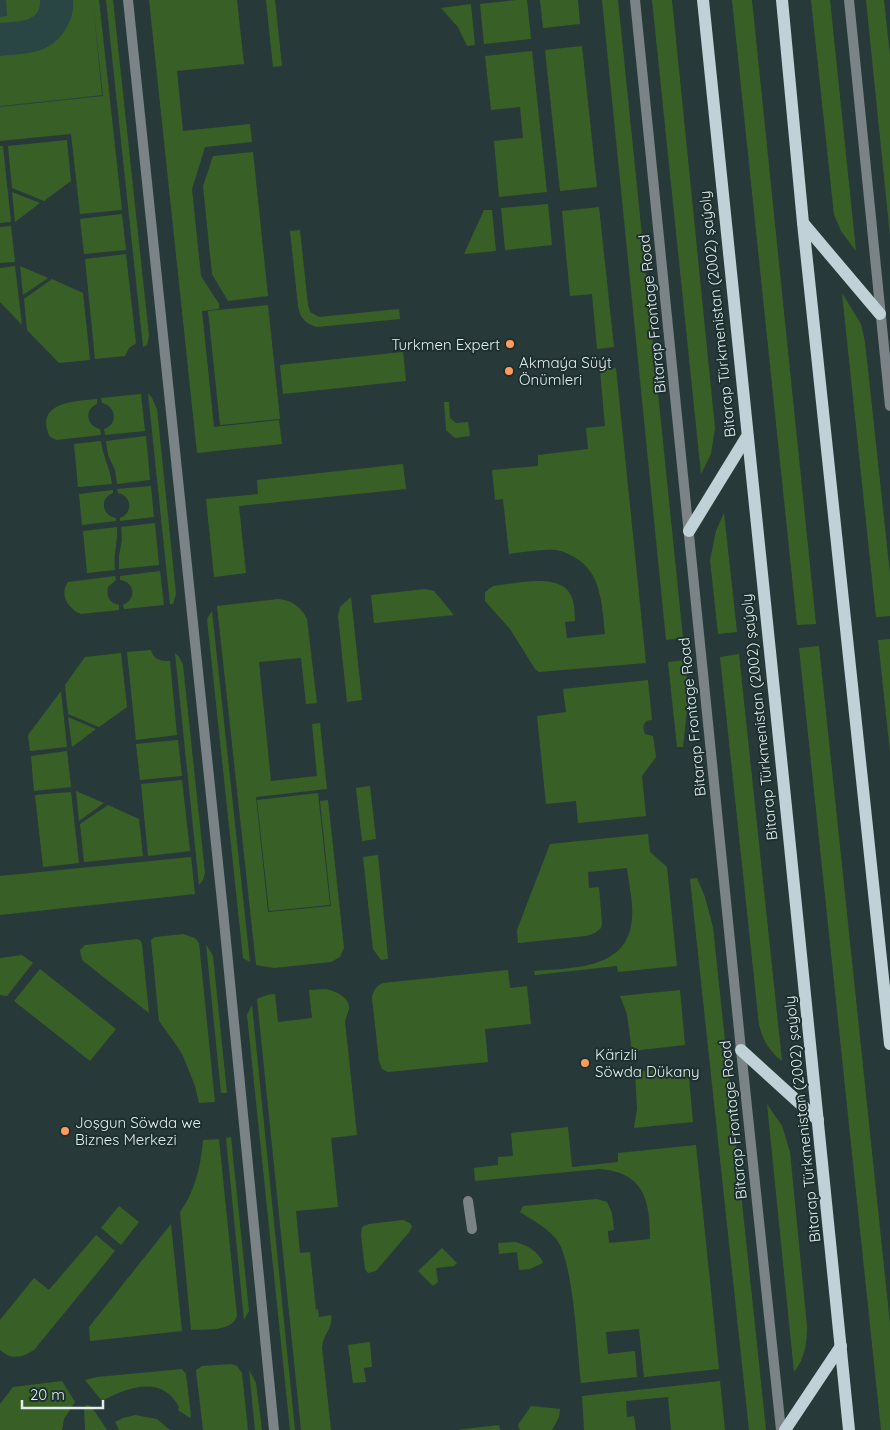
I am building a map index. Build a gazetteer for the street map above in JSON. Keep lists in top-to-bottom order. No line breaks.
{"streets":{"main road":["Bitarap Türkmenistan (2002) şaýoly"],"street":["Bitarap Frontage Road"]},"places":["Turkmen Expert","Akmaýa Süýt Önümleri","Kärizli Söwda Dükany","Joşgun Söwda we Biznes Merkezi"],"scale_bar":"20 m"}
